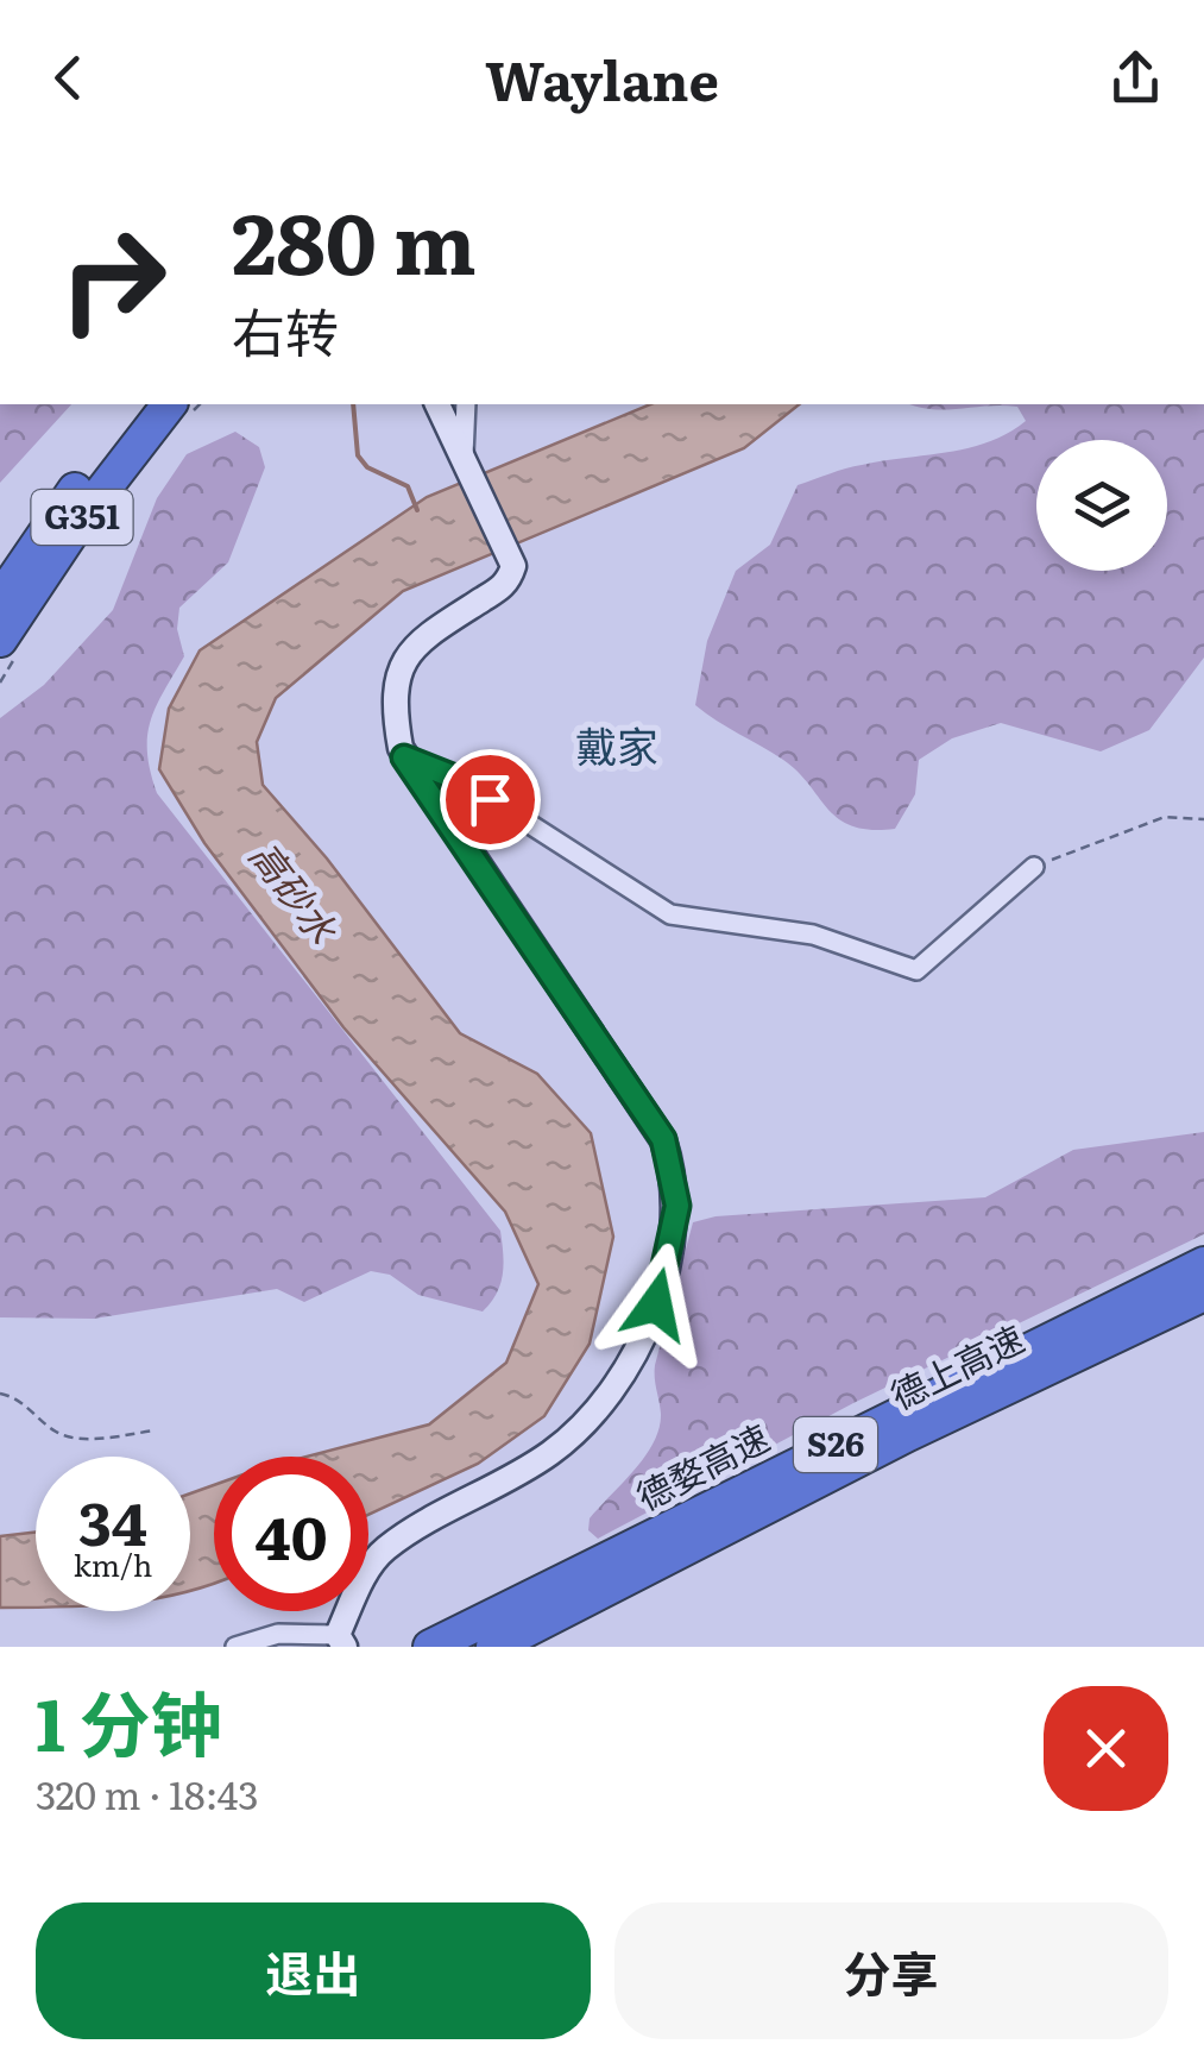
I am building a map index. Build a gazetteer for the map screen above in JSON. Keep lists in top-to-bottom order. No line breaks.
{"streets":{"highway":["G351","德上高速","S26","德婺高速"]},"crossings":[["德上高速","德婺高速"]],"districts":["戴家"],"water":["高砂水"],"page":{"header":"Waylane","turn":["280 m","右转"],"speed":"34 km/h","limit":"40","heading":["1 分钟","320 m · 18:43"],"buttons":["退出","分享"]}}
